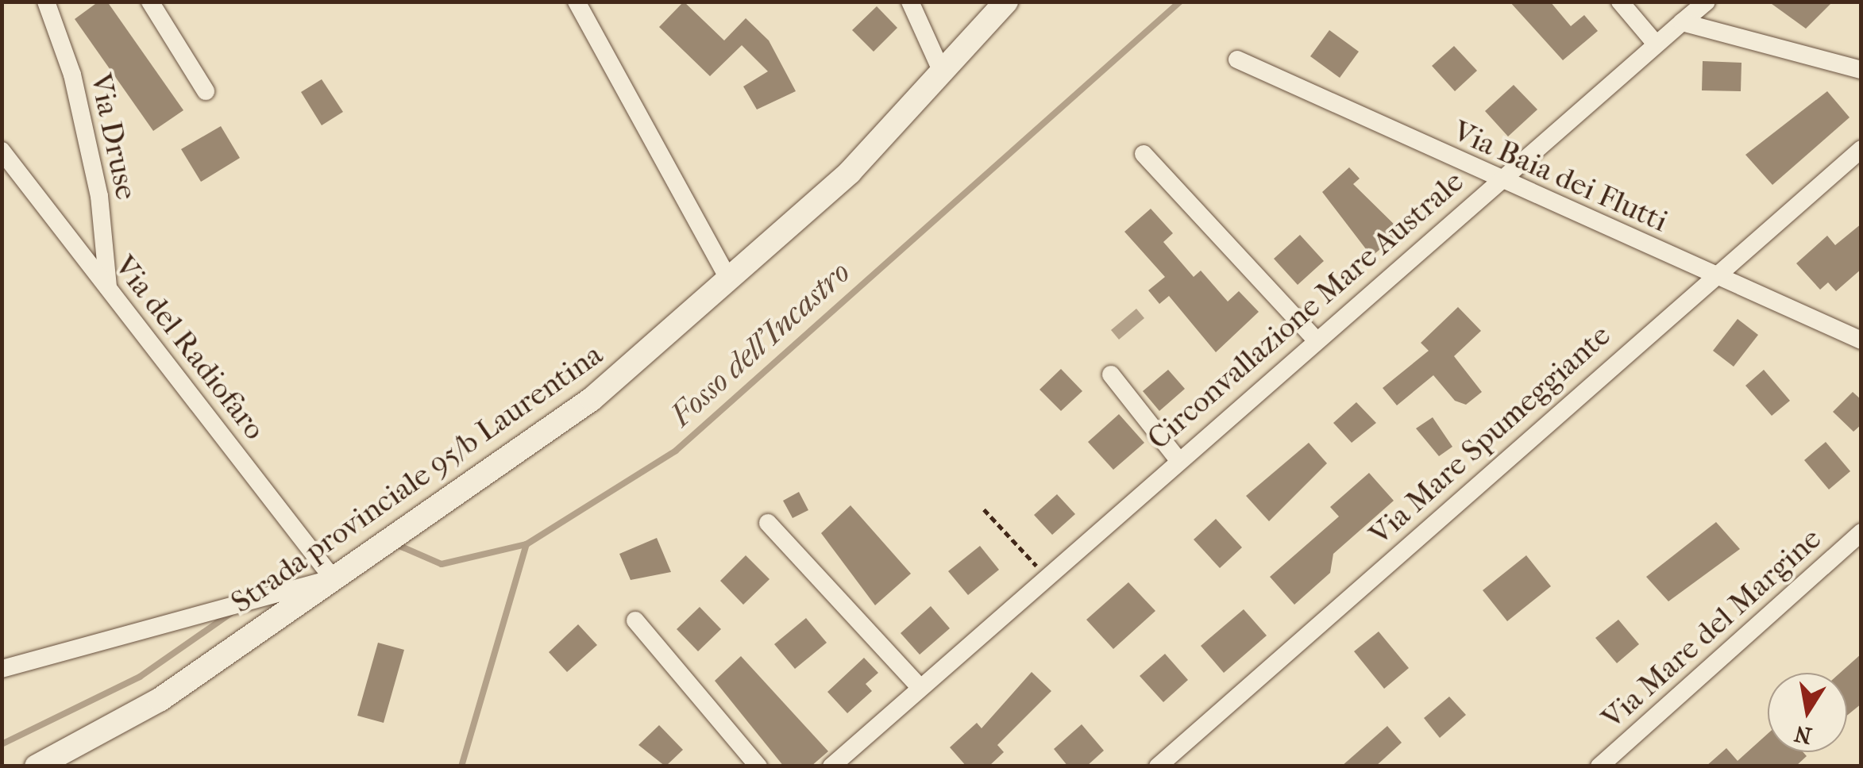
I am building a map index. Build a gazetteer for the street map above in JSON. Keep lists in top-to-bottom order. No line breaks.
{"streets":{"main road":["Strada provinciale 95/b Laurentina"],"street":["Via Druse","Via Baia dei Flutti","Circonvallazione Mare Australe","Via del Radiofaro","Via Mare Spumeggiante","Via Mare del Margine"]},"crossings":[["Via Druse","Via del Radiofaro"],["Via Baia dei Flutti","Circonvallazione Mare Australe"],["Via Baia dei Flutti","Via Mare Spumeggiante"],["Via del Radiofaro","Strada provinciale 95/b Laurentina"]],"water":["Fosso dell'Incastro"],"north":"bottom"}
